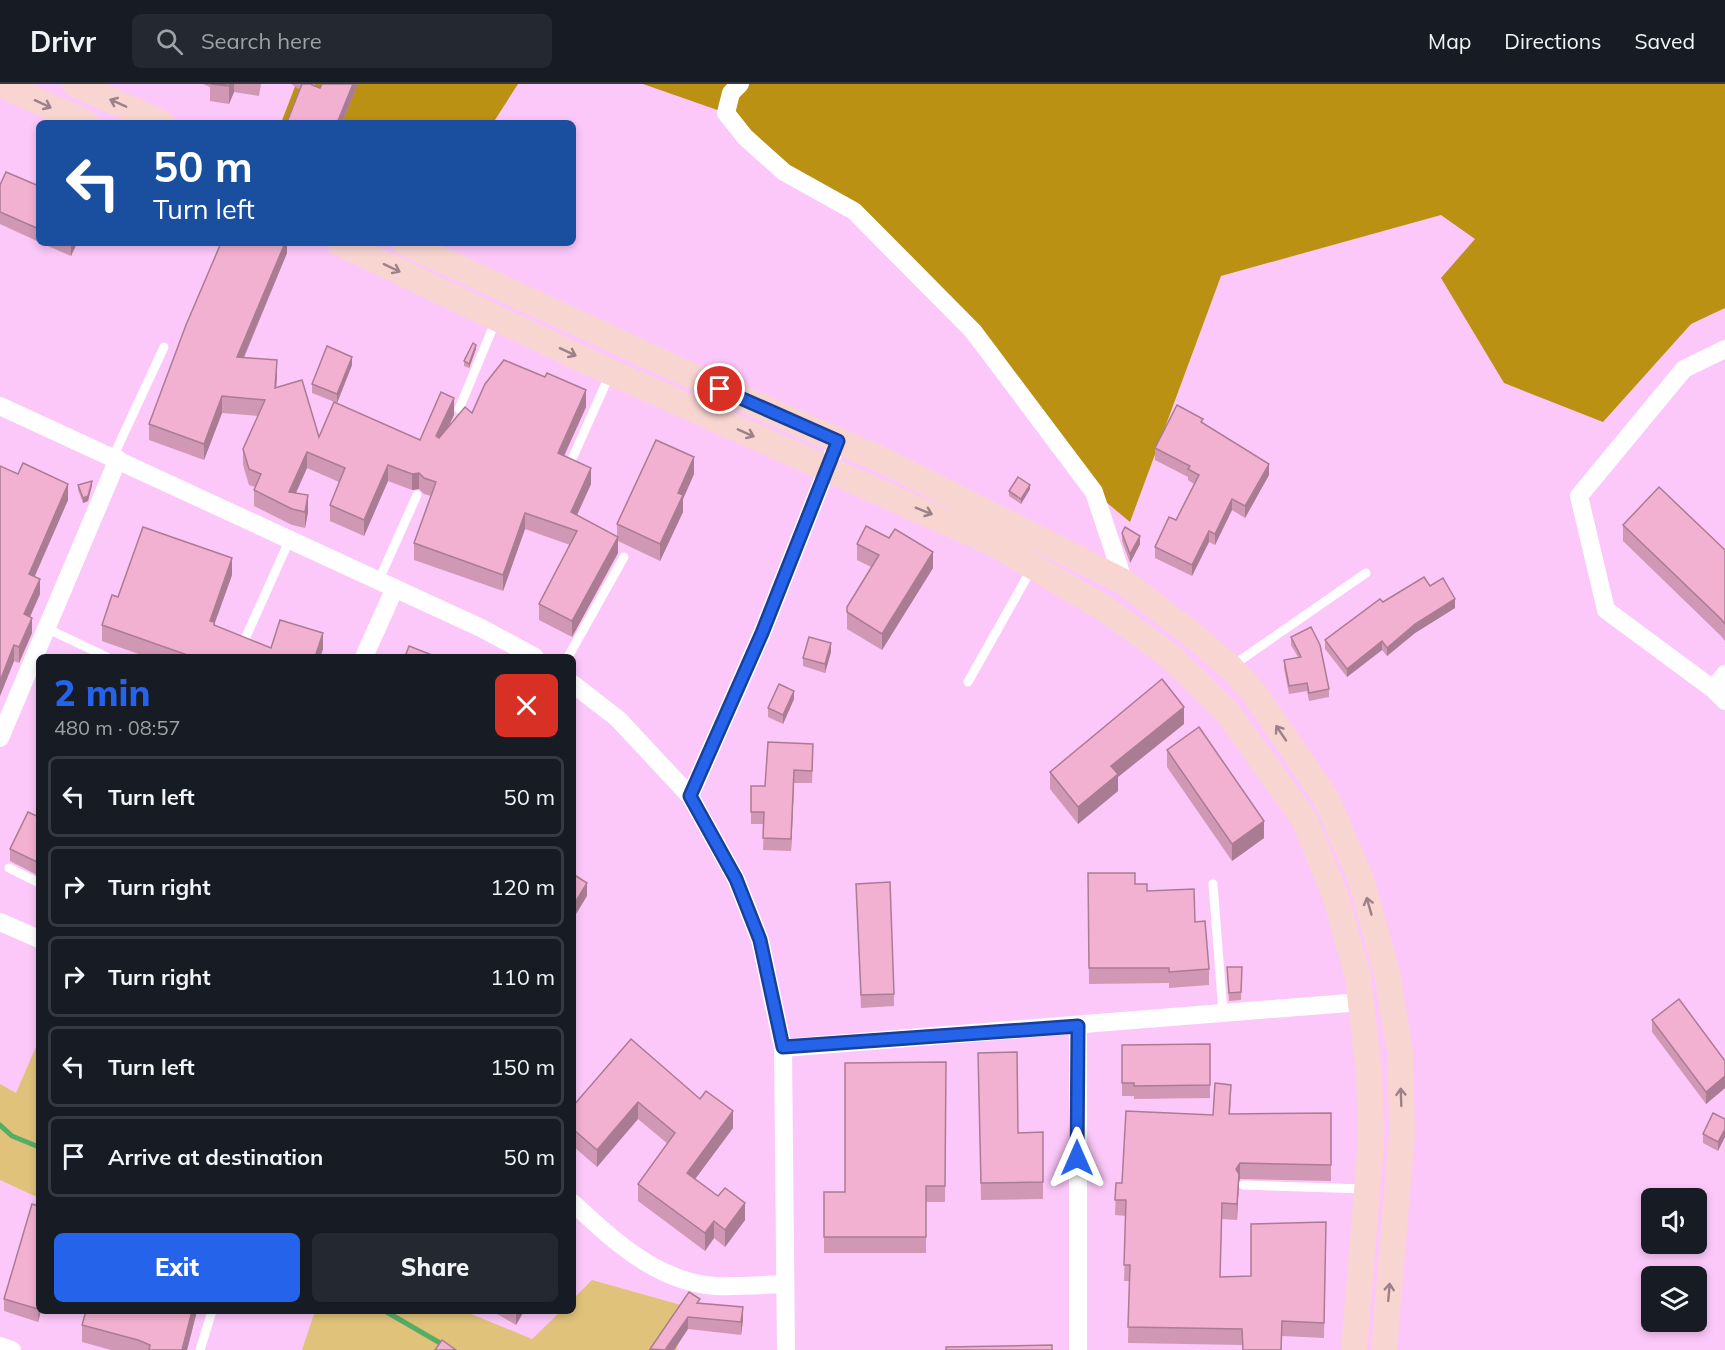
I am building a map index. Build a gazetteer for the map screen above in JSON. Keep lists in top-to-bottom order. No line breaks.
{"page":{"header":"Drivr","search":"Search here","nav":["Map","Directions","Saved"],"turn":["50 m","Turn left"],"heading":["2 min","480 m · 08:57"],"list":[{"name":"Turn left","value":"50 m"},{"name":"Turn right","value":"120 m"},{"name":"Turn right","value":"110 m"},{"name":"Turn left","value":"150 m"},{"name":"Arrive at destination","value":"50 m"}],"buttons":["Exit","Share"]}}
